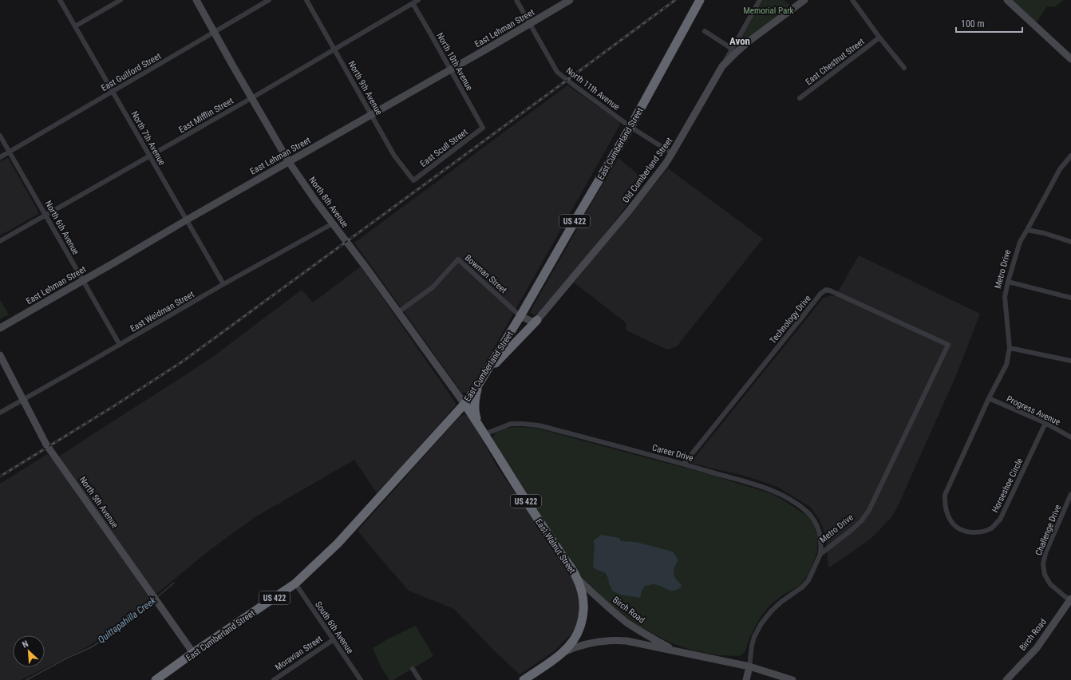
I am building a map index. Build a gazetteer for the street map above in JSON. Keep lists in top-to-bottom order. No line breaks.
{"streets":{"highway":["East Cumberland Street","US 422","East Walnut Street"],"street":["East Lehman Street","North 10th Avenue","East Chestnut Street","East Guilford Street","North 9th Avenue","North 11th Avenue","East Mifflin Street","North 7th Avenue","East Scull Street","Old Cumberland Street","North 8th Avenue","North 6th Avenue","Metro Drive","Bowman Street","East Weidman Street","Technology Drive","Progress Avenue","Career Drive","Horseshoe Circle","North 5th Avenue","Challenge Drive","Birch Road","South 6th Avenue","Moravian Street"]},"crossings":[["East Lehman Street","North 10th Avenue"],["East Lehman Street","North 9th Avenue"],["East Lehman Street","North 11th Avenue"],["East Lehman Street","North 7th Avenue"],["East Lehman Street","North 8th Avenue"],["East Lehman Street","North 6th Avenue"],["North 10th Avenue","East Mifflin Street"],["North 10th Avenue","East Scull Street"],["East Guilford Street","North 7th Avenue"],["East Guilford Street","North 8th Avenue"],["East Guilford Street","North 6th Avenue"],["North 9th Avenue","East Mifflin Street"],["North 9th Avenue","East Scull Street"],["North 11th Avenue","East Cumberland Street"],["North 11th Avenue","Old Cumberland Street"],["East Mifflin Street","North 7th Avenue"],["East Mifflin Street","North 8th Avenue"],["East Mifflin Street","North 6th Avenue"],["North 7th Avenue","East Weidman Street"],["East Cumberland Street","North 8th Avenue"],["East Cumberland Street","US 422"],["East Cumberland Street","Bowman Street"],["East Cumberland Street","North 5th Avenue"],["East Cumberland Street","East Walnut Street"],["East Cumberland Street","South 6th Avenue"],["North 8th Avenue","Bowman Street"],["North 8th Avenue","East Weidman Street"],["North 8th Avenue","East Walnut Street"],["US 422","East Walnut Street"],["North 6th Avenue","East Weidman Street"],["Metro Drive","Technology Drive"],["Metro Drive","Progress Avenue"],["Metro Drive","Career Drive"],["Metro Drive","Horseshoe Circle"],["Metro Drive","Birch Road"],["East Weidman Street","North 5th Avenue"],["Technology Drive","Career Drive"],["Progress Avenue","Horseshoe Circle"],["Career Drive","East Walnut Street"],["Challenge Drive","Birch Road"],["East Walnut Street","Birch Road"],["South 6th Avenue","Moravian Street"]],"districts":["Avon"],"water":["Quittapahilla Creek"],"parks":["Memorial Park"],"scale_bar":"100 m","north":"top left"}
